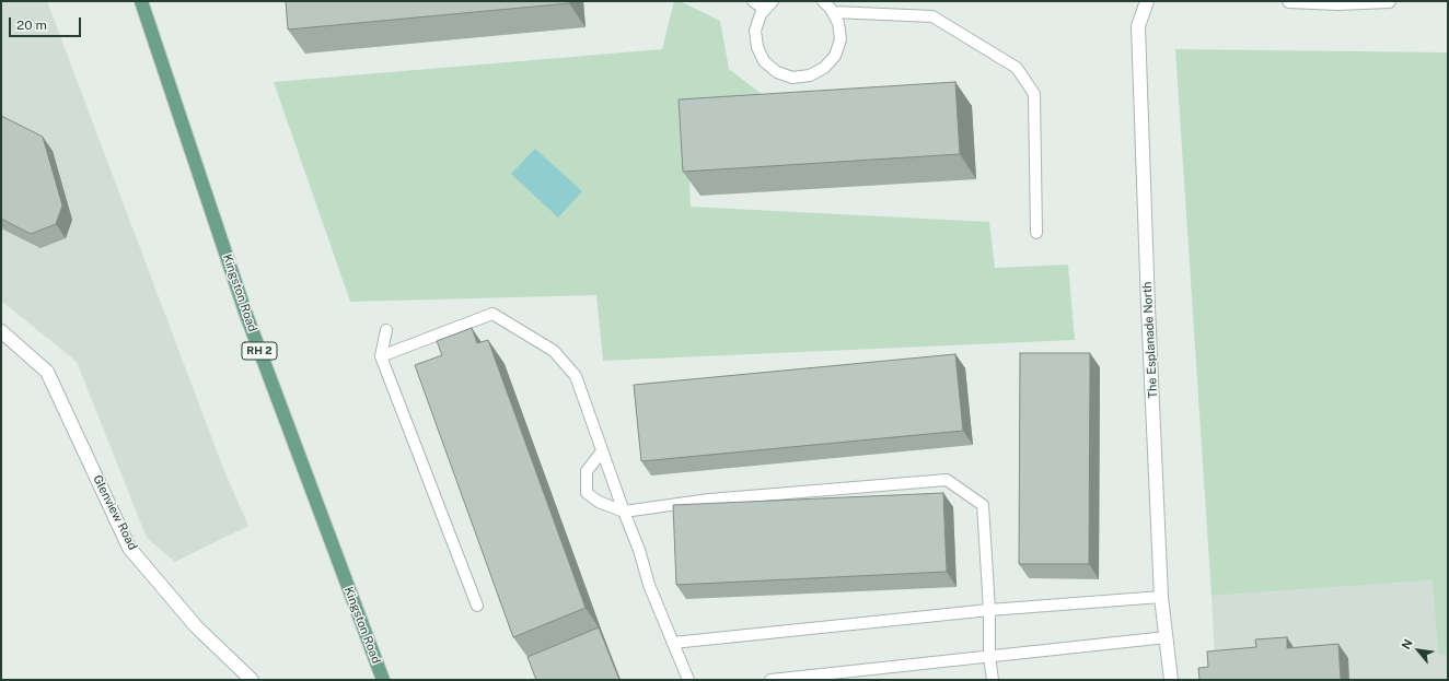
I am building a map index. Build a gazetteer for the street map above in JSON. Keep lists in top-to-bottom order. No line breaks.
{"streets":{"main road":["Kingston Road","RH 2"],"street":["The Esplanade North","Glenview Road"]},"scale_bar":"20 m","north":"top left"}
